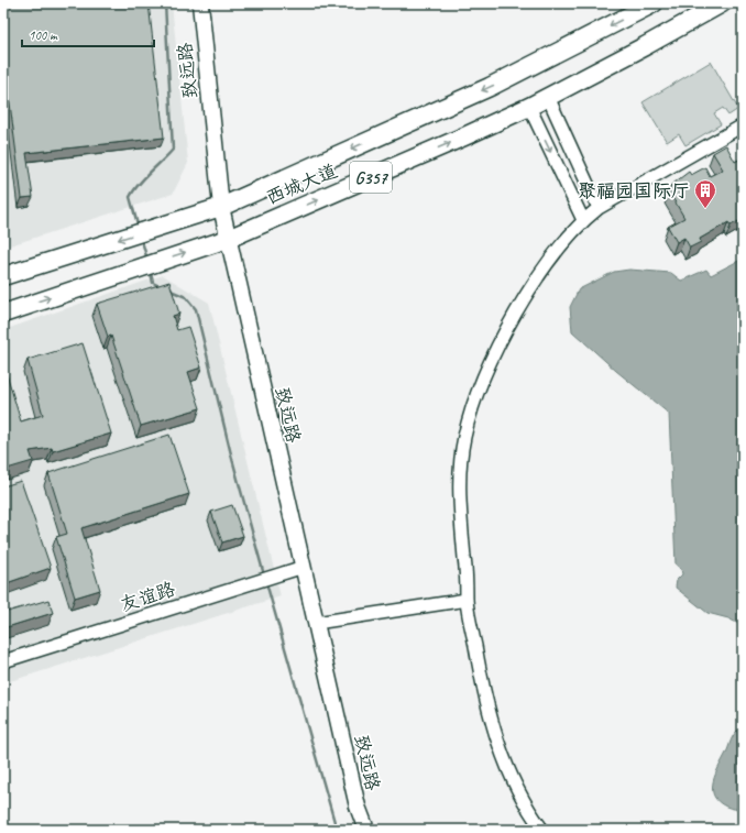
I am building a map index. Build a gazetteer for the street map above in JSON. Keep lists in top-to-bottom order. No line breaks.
{"streets":{"highway":["G357","西城大道"],"main road":["致远路"],"street":["友谊路"]},"crossings":[["致远路","西城大道"],["致远路","友谊路"]],"places":{"building":["聚福园国际厅"]},"scale_bar":"100 m"}
